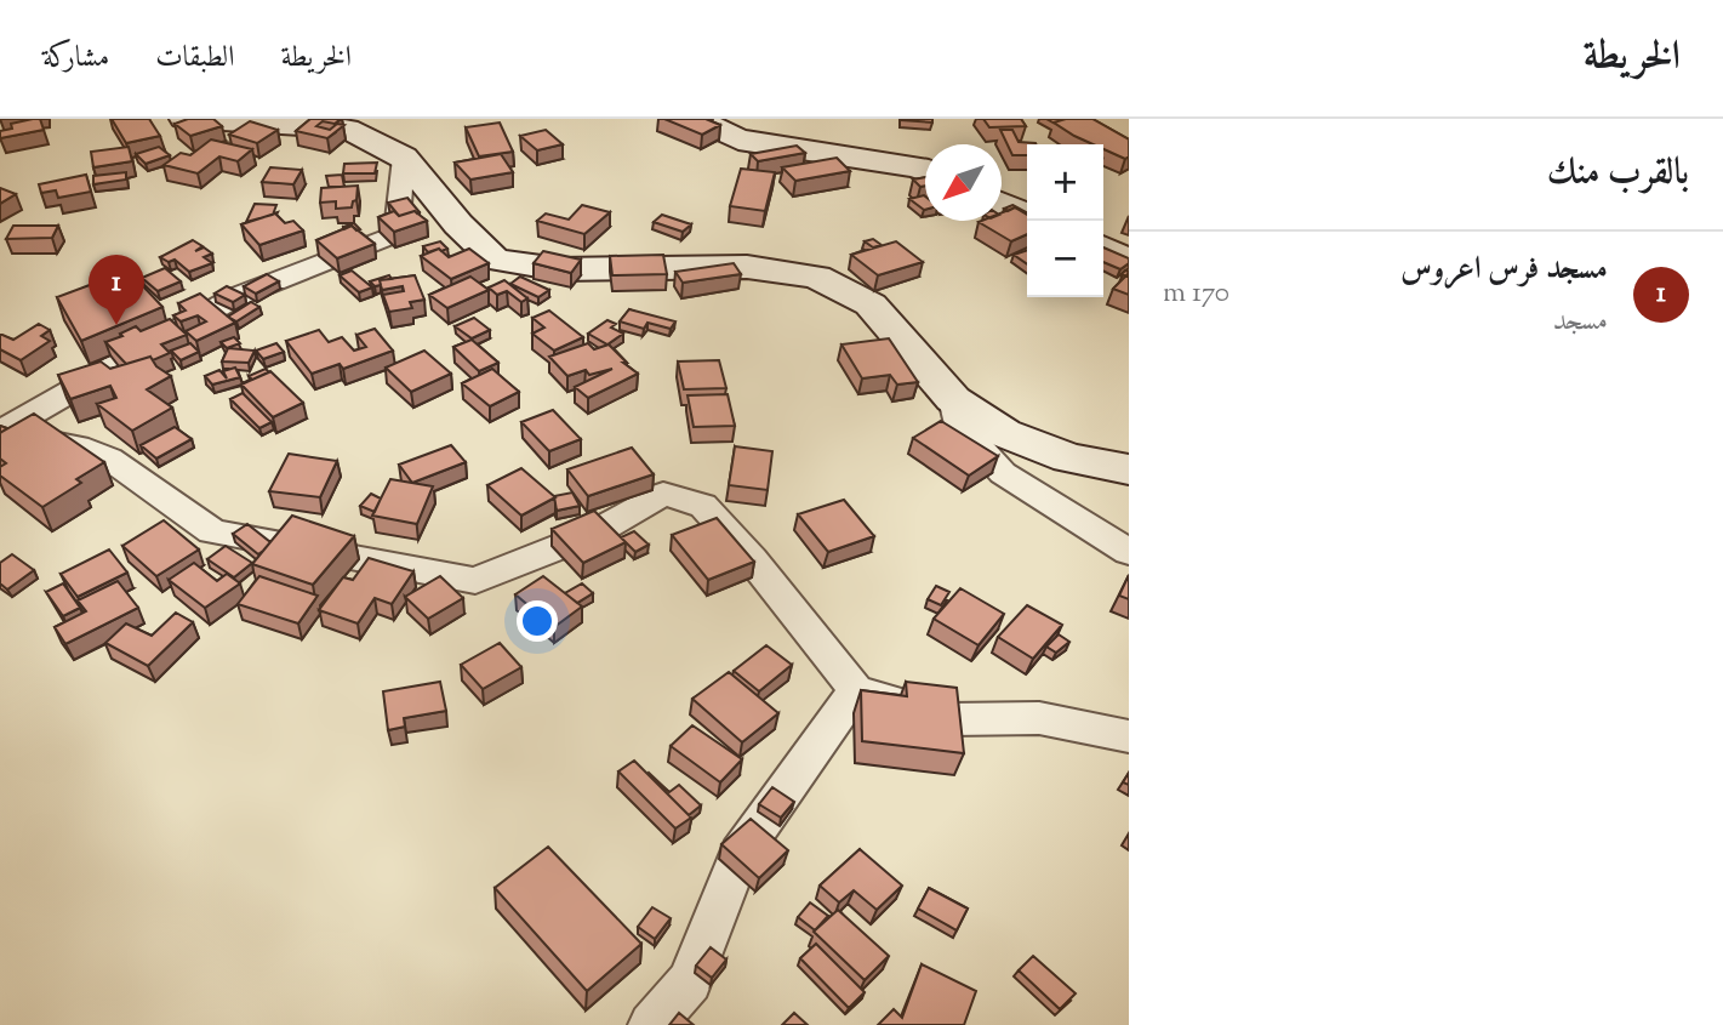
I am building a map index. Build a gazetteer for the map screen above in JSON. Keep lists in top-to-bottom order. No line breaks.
{"north":"bottom left","page":{"header":"الخريطة","nav":["الخريطة","الطبقات","مشاركة"],"heading":"بالقرب منك","map_buttons":["+","−"],"list":[{"mark":"1","name":"مسجد فرس اعروس","note":"مسجد","value":"170 m"}],"pins":"1"}}
